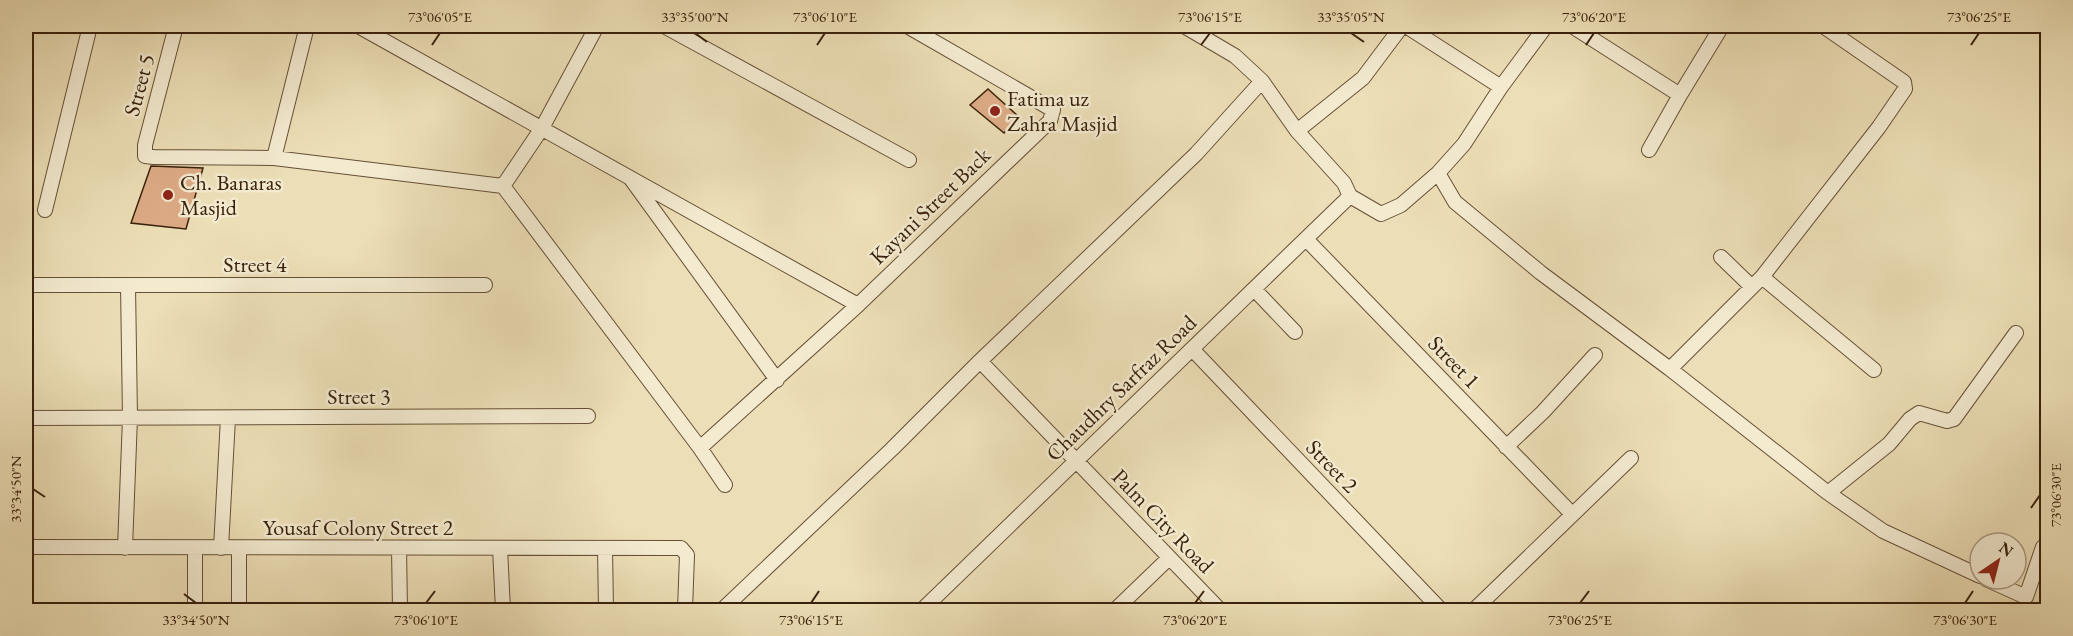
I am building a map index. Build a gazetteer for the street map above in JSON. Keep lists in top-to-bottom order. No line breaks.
{"streets":{"street":["Street 5","Kayani Street Back","Street 4","Street 1","Chaudhry Sarfraz Road","Street 3","Street 2","Palm City Road","Yousaf Colony Street 2"]},"crossings":[["Street 1","Chaudhry Sarfraz Road"],["Chaudhry Sarfraz Road","Street 2"],["Chaudhry Sarfraz Road","Palm City Road"]],"places":["Fatima uz Zahra Masjid","Ch. Banaras Masjid"],"north":"top right","coordinates":["73°06'05\"E","33°35'00\"N","73°06'10\"E","73°06'15\"E","33°35'05\"N","73°06'20\"E","73°06'25\"E","33°34'50\"N","73°06'30\"E"]}
